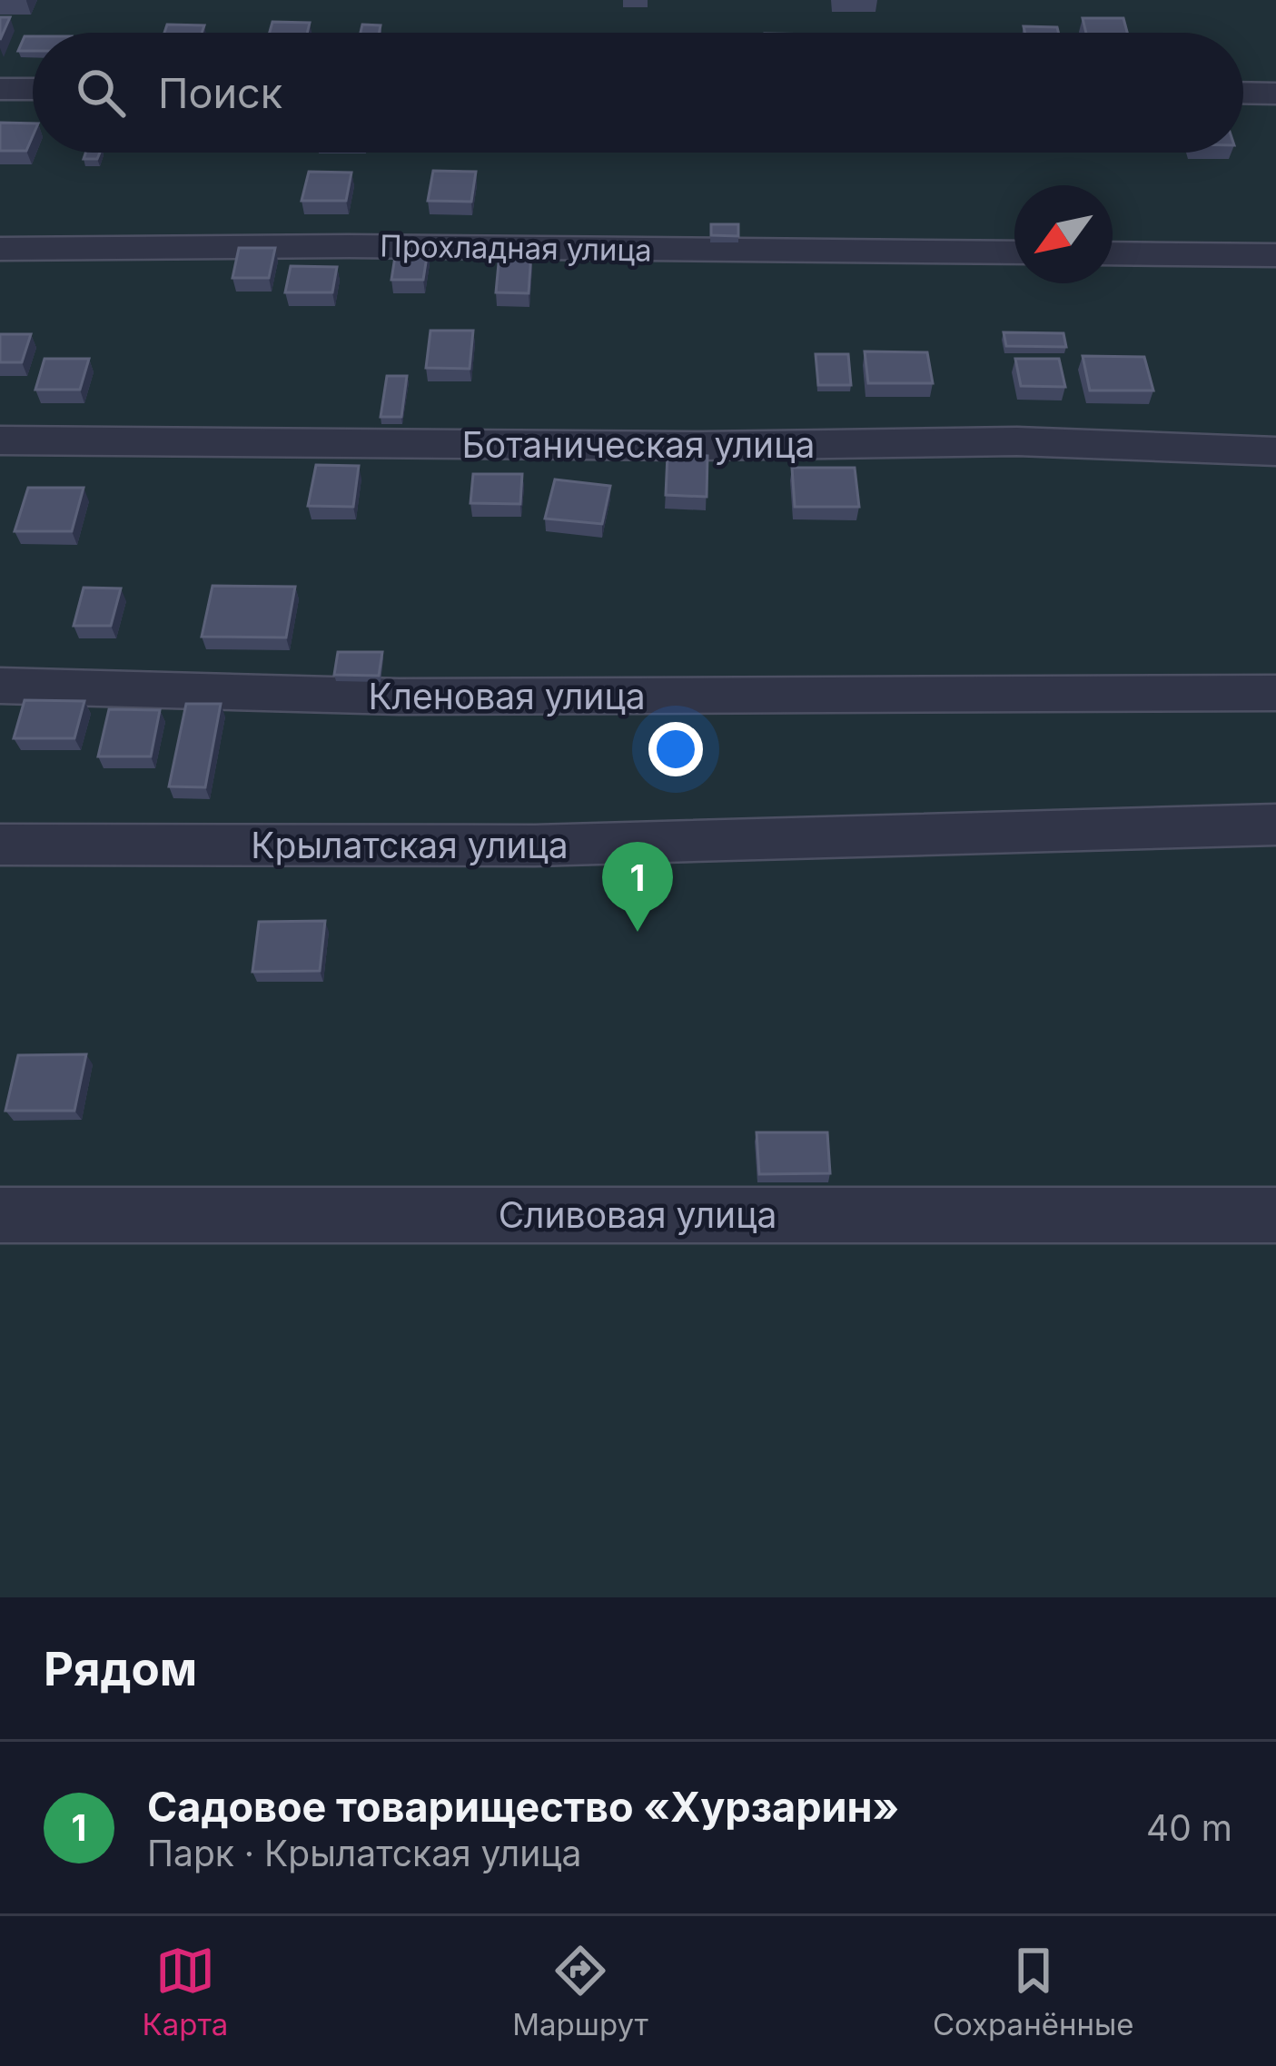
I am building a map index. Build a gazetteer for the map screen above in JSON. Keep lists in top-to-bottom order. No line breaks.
{"streets":{"street":["Прохладная улица","Ботаническая улица","Кленовая улица","Крылатская улица","Сливовая улица"]},"north":"bottom left","page":{"search":"Поиск","pins":"1","heading":"Рядом","list":[{"mark":"1","name":"Садовое товарищество «Хурзарин»","note":"Парк · Крылатская улица","value":"40 m"}],"nav":["Карта","Маршрут","Сохранённые"]}}
